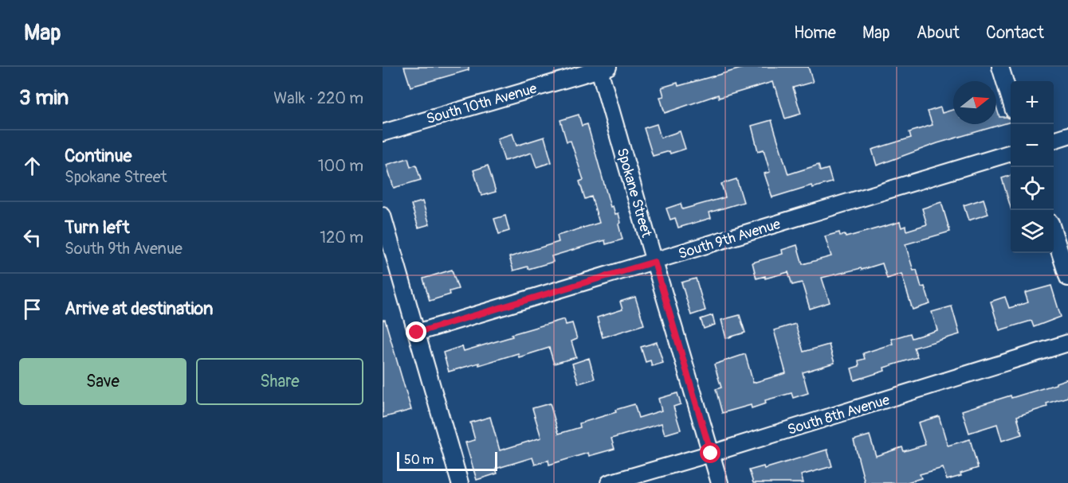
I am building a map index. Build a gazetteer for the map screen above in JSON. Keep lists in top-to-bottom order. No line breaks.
{"streets":{"street":["South 10th Avenue","Spokane Street","South 9th Avenue","South 8th Avenue"]},"crossings":[["South 10th Avenue","Spokane Street"],["Spokane Street","South 9th Avenue"],["Spokane Street","South 8th Avenue"]],"scale_bar":"50 m","north":"right","page":{"header":"Map","nav":["Home","Map","About","Contact"],"heading":["3 min","Walk · 220 m"],"map_buttons":["+","−"],"list":[["Continue","Spokane Street","100 m"],["Turn left","South 9th Avenue","120 m"],"Arrive at destination"],"buttons":["Save","Share"],"scale":"50 m"}}
